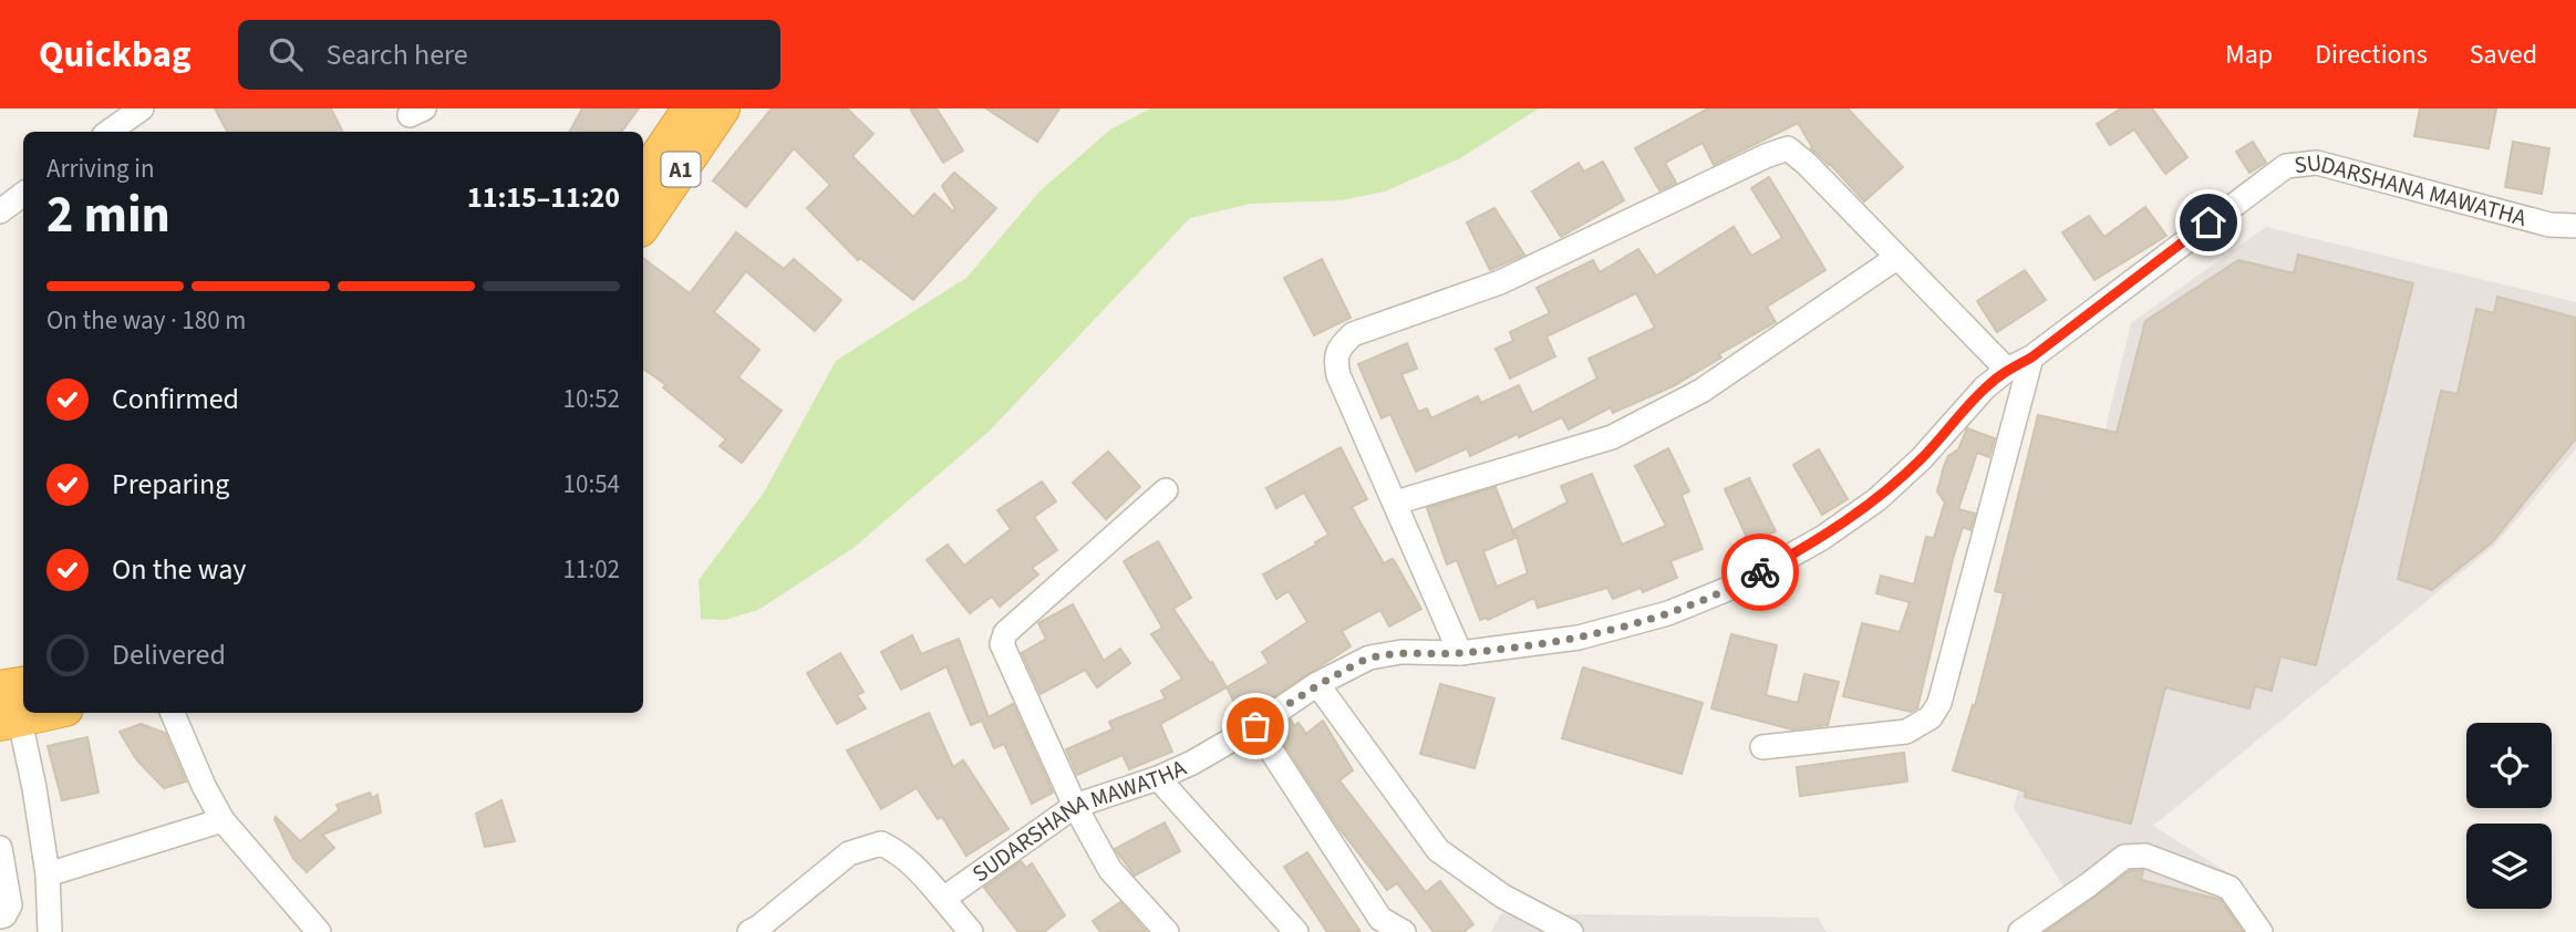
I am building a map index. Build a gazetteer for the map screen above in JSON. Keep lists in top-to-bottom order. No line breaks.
{"streets":{"highway":["A1"],"street":["SUDARSHANA MAWATHA"]},"page":{"header":"Quickbag","search":"Search here","nav":["Map","Directions","Saved"],"heading":["2 min","Arriving in","11:15–11:20"],"bar":"On the way · 180 m","list":[["Confirmed","10:52"],["Preparing","10:54"],["On the way","11:02"],"Delivered"]}}
